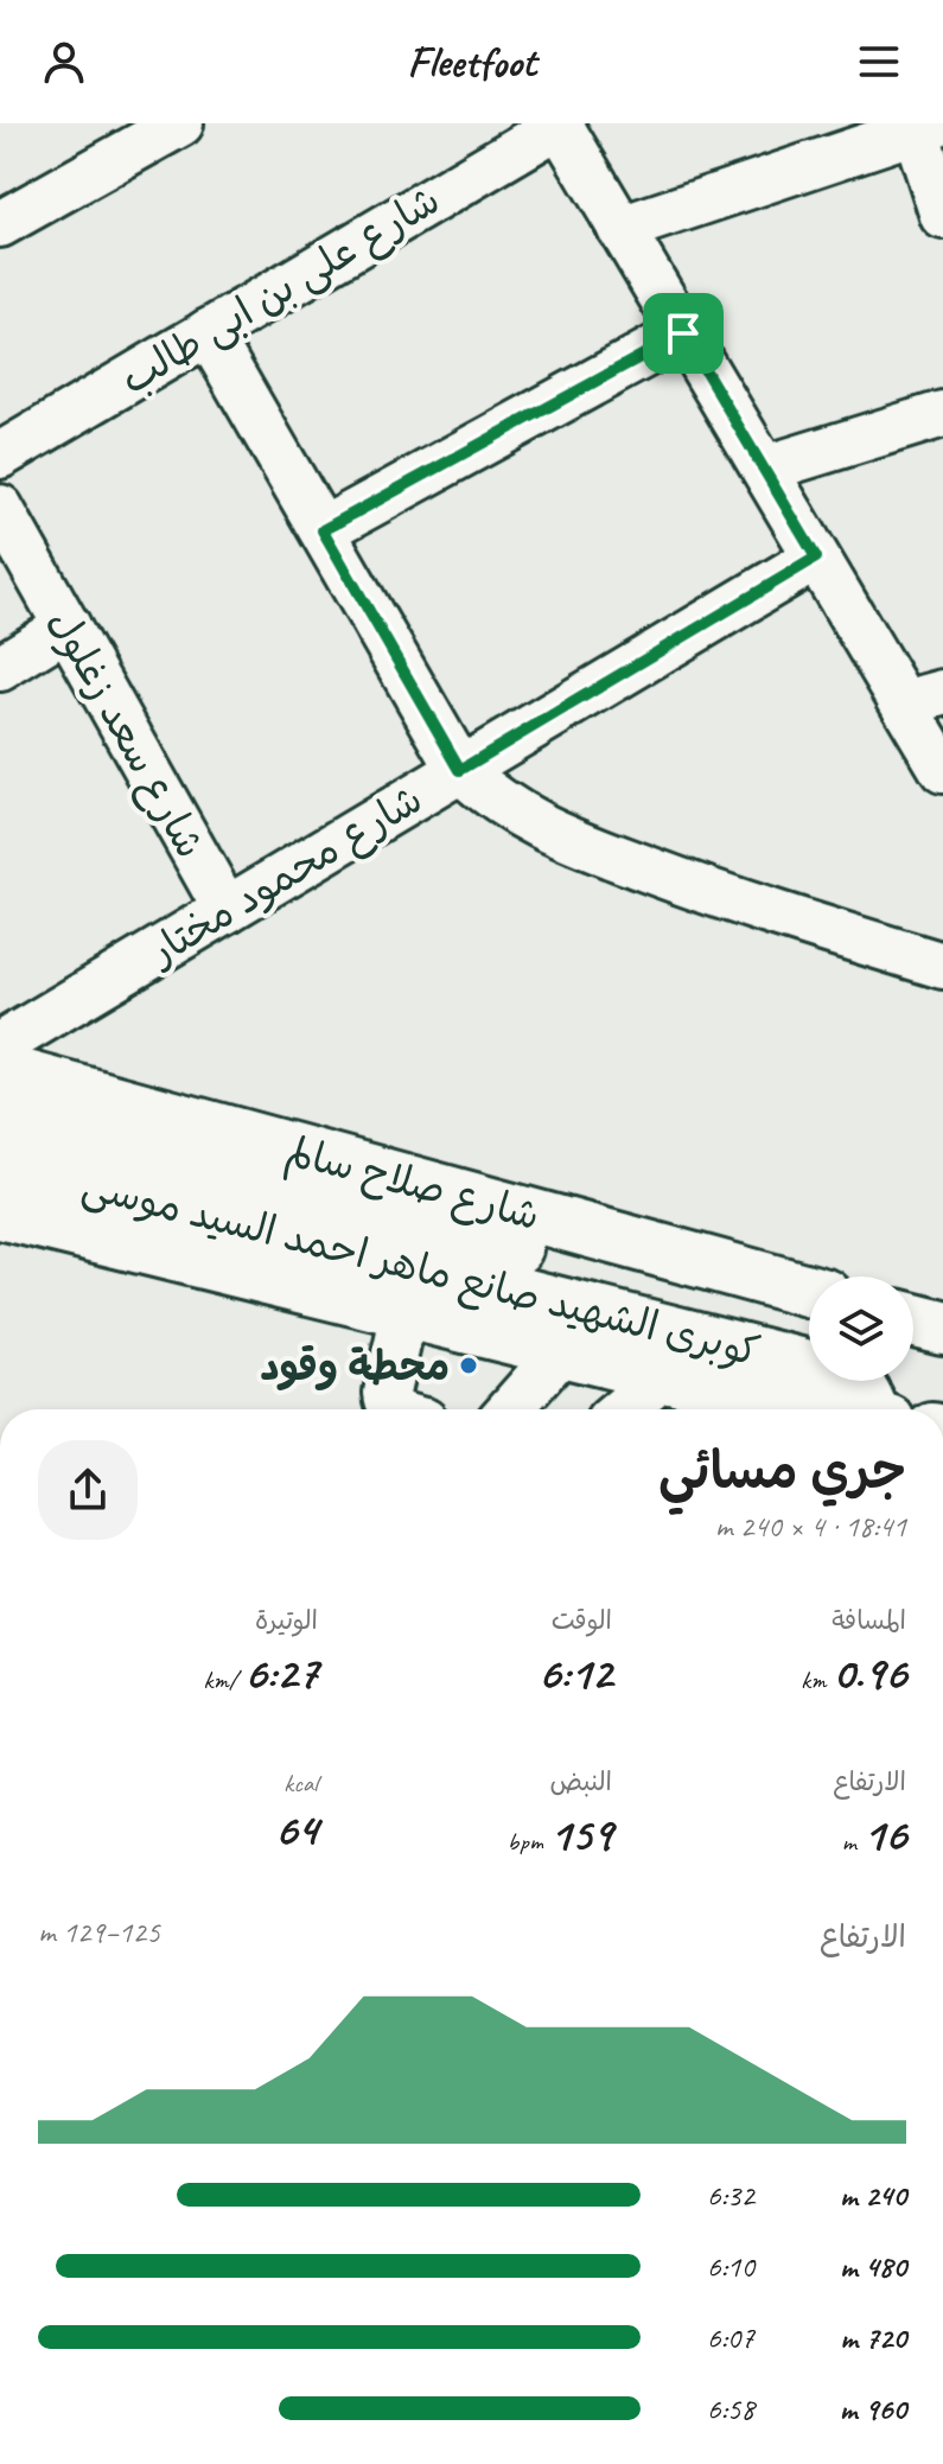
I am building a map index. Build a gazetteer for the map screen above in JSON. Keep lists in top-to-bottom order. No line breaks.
{"streets":{"main road":["شارع صلاح سالم","كوبرى الشهيد صانع ماهر احمد السيد موسى"],"street":["شارع على بن ابى طالب","شارع سعد زغلول","شارع محمود مختار"]},"crossings":[["شارع سعد زغلول","شارع محمود مختار"]],"places":["محطة وقود"],"page":{"header":"Fleetfoot","heading":["جري مسائي","18:41 · 4 × 240 m"],"stats":[["المسافة","0.96 km"],["الوقت","6:12"],["الوتيرة","6:27 /km"],["الارتفاع","16 m"],["النبض","159 bpm"],["kcal","64"]],"chart":["الارتفاع","125–129 m"],"list":[{"name":"240 m","note":"6:32"},{"name":"480 m","note":"6:10"},{"name":"720 m","note":"6:07"},{"name":"960 m","note":"6:58"}]}}
